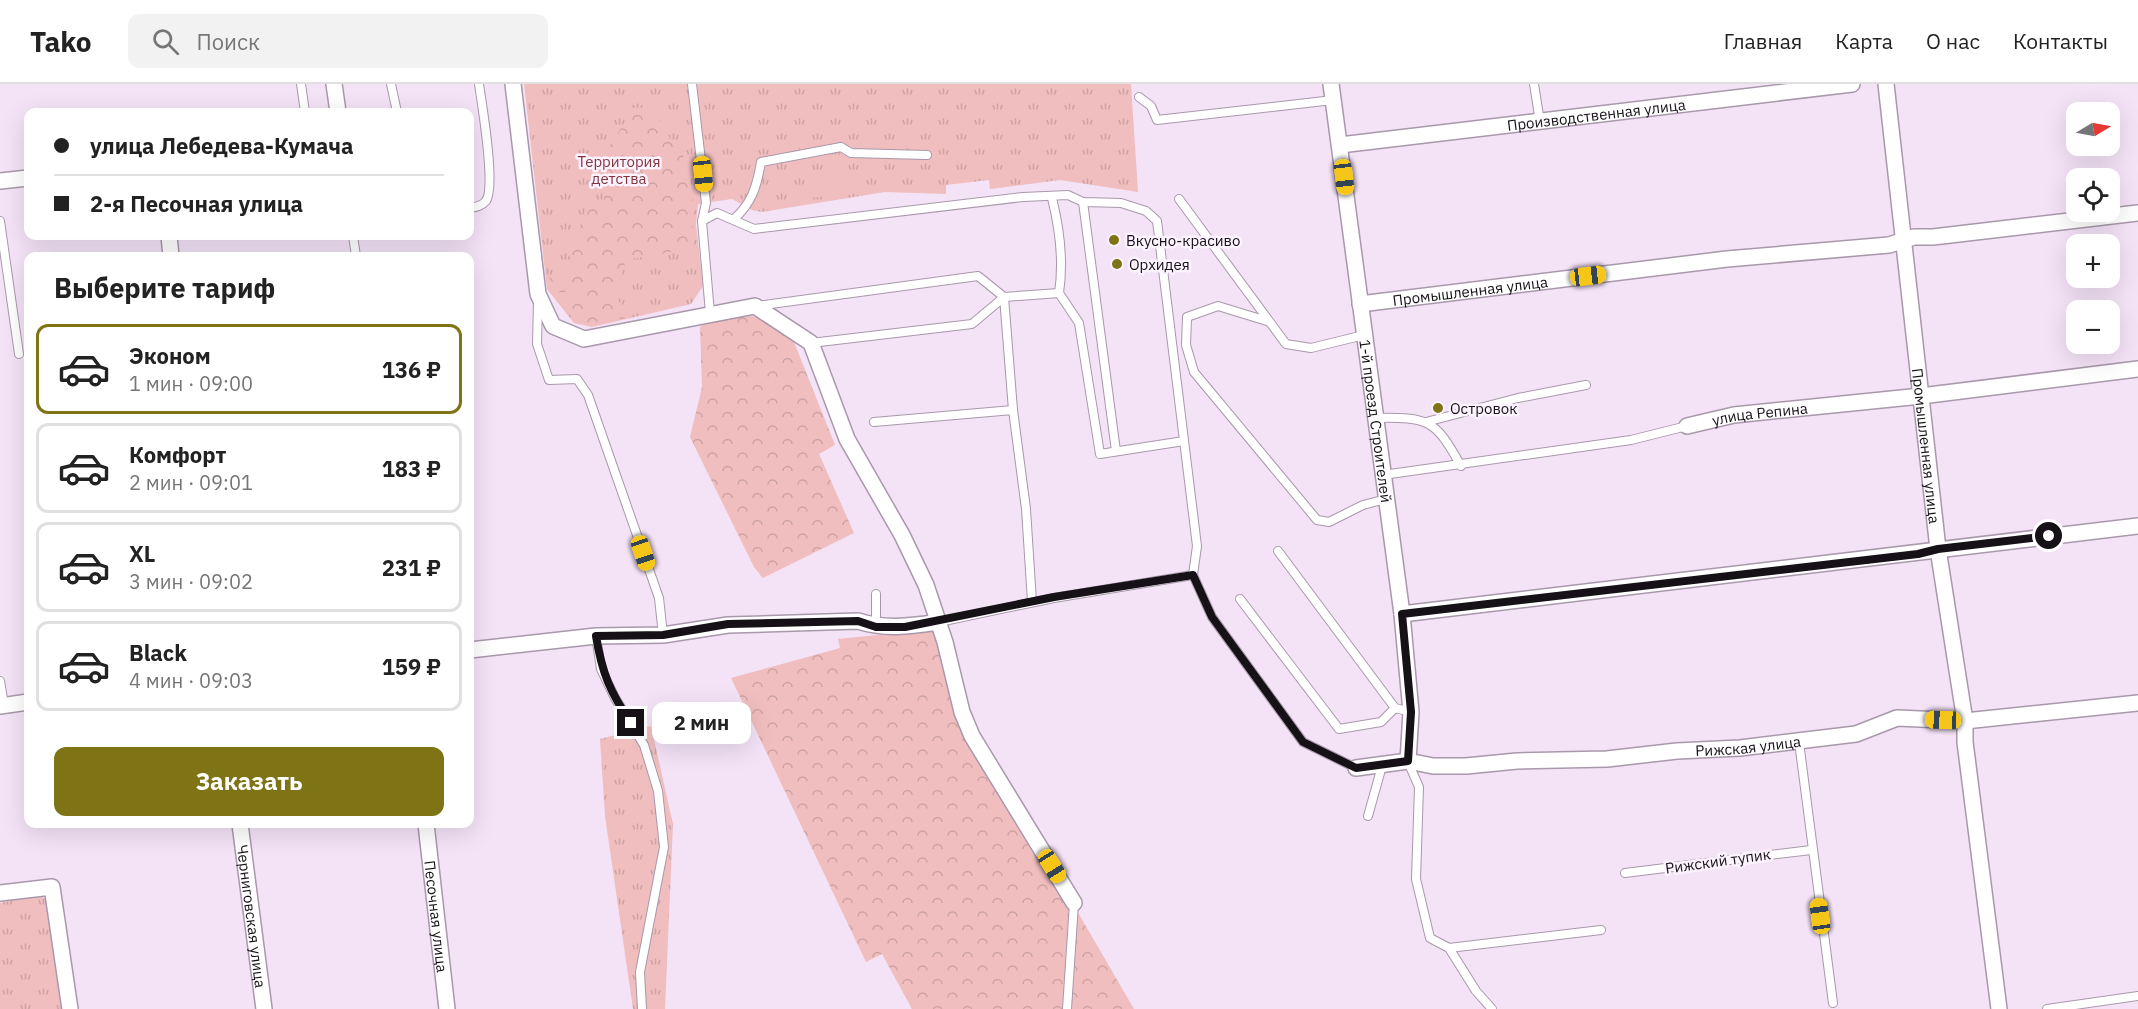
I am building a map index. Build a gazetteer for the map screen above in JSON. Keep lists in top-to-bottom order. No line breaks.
{"streets":{"street":["Производственная улица","Промышленная улица","улица Репина","1-й проезд Строителей","Рижская улица","Черниговская улица","Песочная улица"],"lane":["Рижский тупик"]},"crossings":[["Производственная улица","1-й проезд Строителей"],["Промышленная улица","улица Репина"],["Промышленная улица","1-й проезд Строителей"],["Промышленная улица","Рижская улица"],["улица Репина","1-й проезд Строителей"],["1-й проезд Строителей","Рижская улица"]],"parks":["Территория детства"],"places":["Вкусно-красиво","Орхидея","Островок"],"north":"right","page":{"header":"Tako","search":"Поиск","nav":["Главная","Карта","О нас","Контакты"],"map_buttons":["+","−"],"banner":["улица Лебедева-Кумача","2-я Песочная улица"],"heading":"Выберите тариф","list":[{"name":"Эконом","note":"1 мин · 09:00","value":"136 ₽"},{"name":"Комфорт","note":"2 мин · 09:01","value":"183 ₽"},{"name":"XL","note":"3 мин · 09:02","value":"231 ₽"},{"name":"Black","note":"4 мин · 09:03","value":"159 ₽"}],"bubble":"2 мин","buttons":"Заказать"}}
